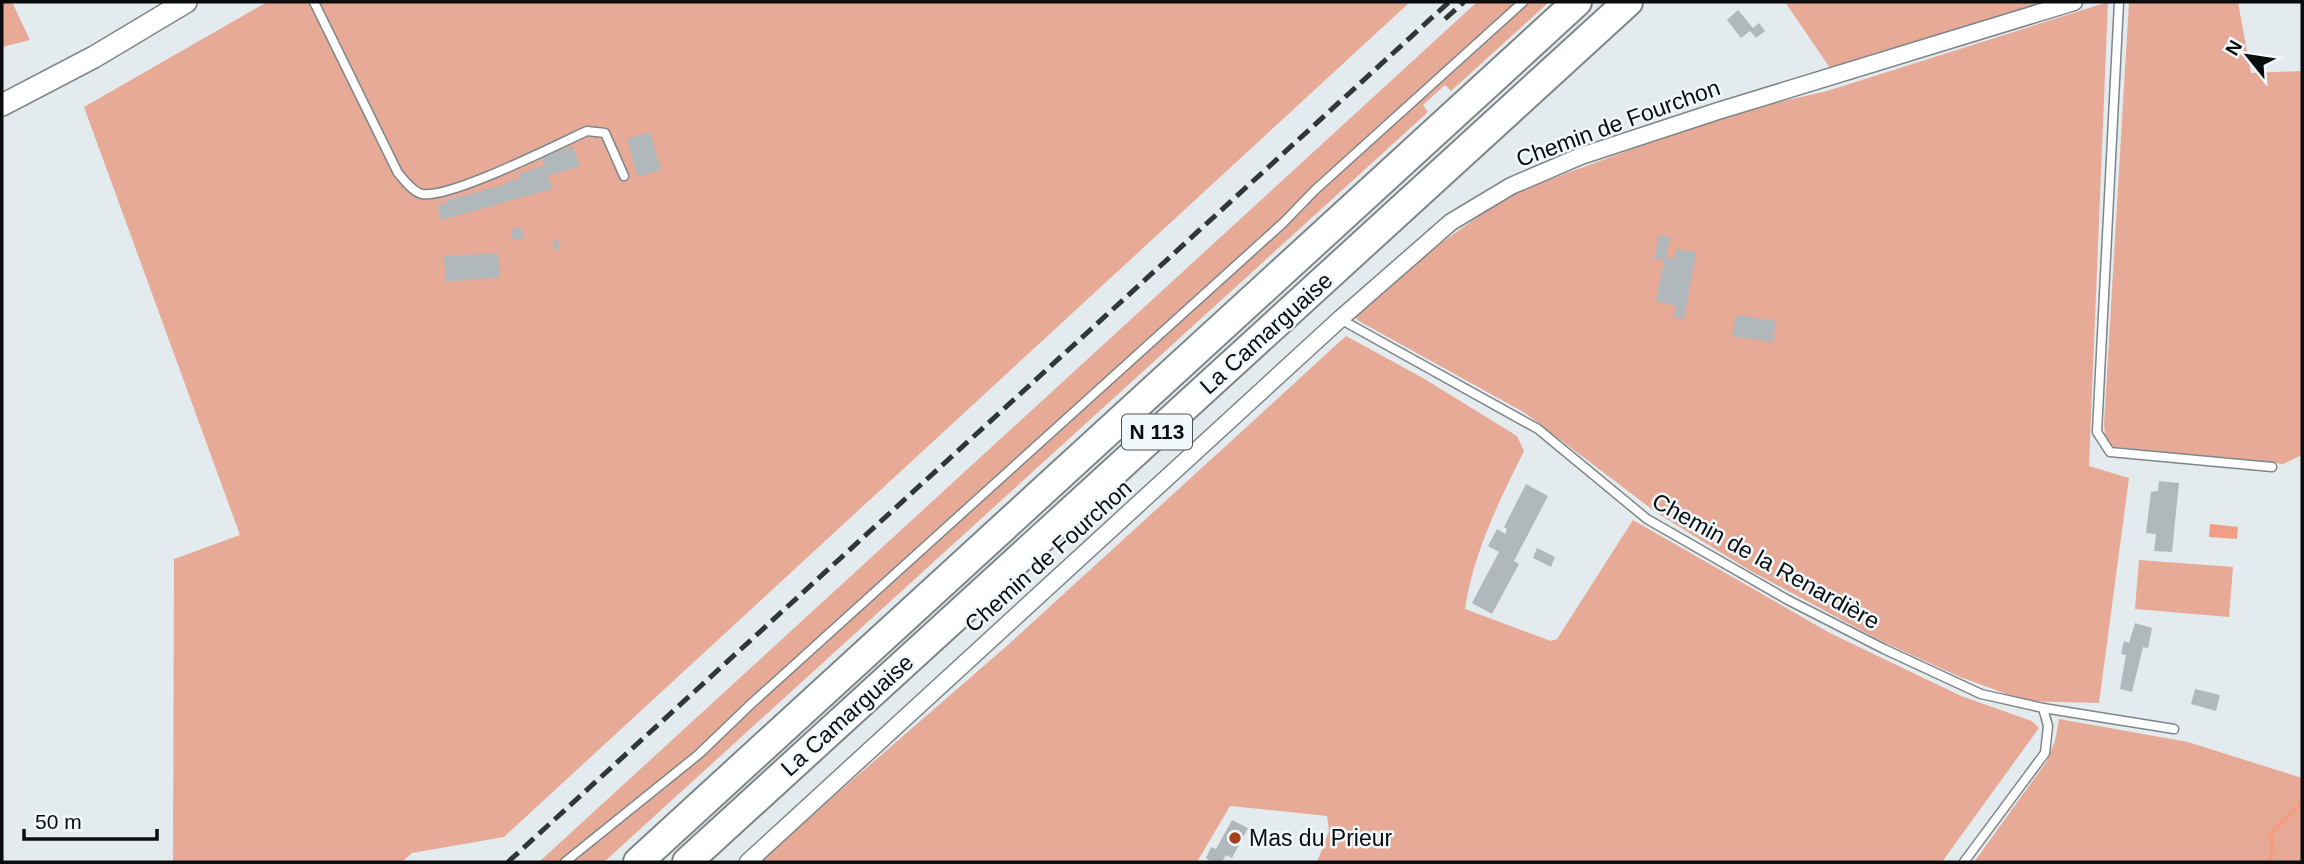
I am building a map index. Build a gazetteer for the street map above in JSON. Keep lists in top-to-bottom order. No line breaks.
{"streets":{"highway":["La Camarguaise","N 113"],"street":["Chemin de Fourchon"],"lane":["Chemin de la Renardière"]},"crossings":[["Chemin de Fourchon","Chemin de la Renardière"]],"places":["Mas du Prieur"],"scale_bar":"50 m","north":"top left"}
